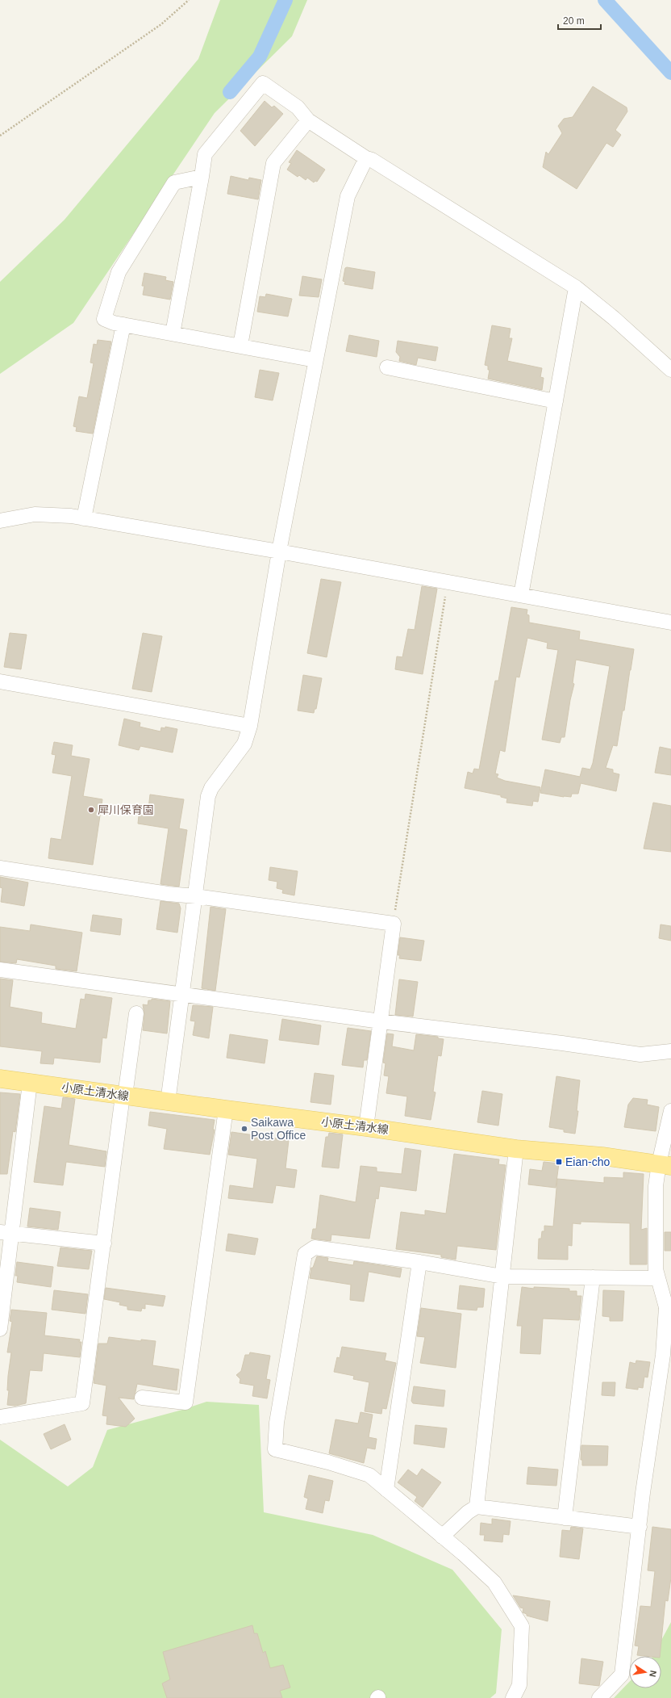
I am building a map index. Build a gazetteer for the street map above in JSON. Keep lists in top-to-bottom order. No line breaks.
{"streets":{"main road":["小原土清水線"]},"places":{"other":["犀川保育園","Saikawa Post Office"],"transit":["Eian-cho"]},"scale_bar":"20 m","north":"right"}
